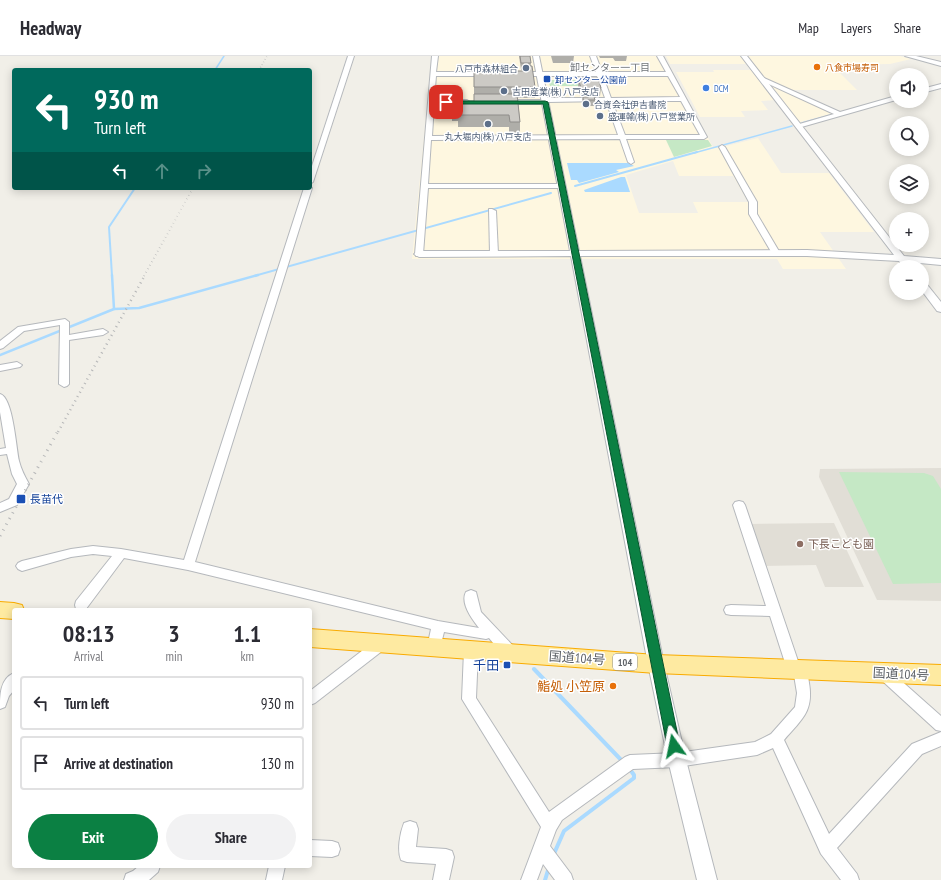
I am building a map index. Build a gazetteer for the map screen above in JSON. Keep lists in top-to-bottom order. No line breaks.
{"streets":{"highway":["国道104号","104"]},"districts":["卸センター一丁目"],"places":{"other":["八食市場寿司","八戸市森林組合","DCM","吉田産業(株) 八戸支店","合資会社伊吉書院","盛運輸(株) 八戸営業所","丸大堀内(株) 八戸支店","下長こども園","鮨処 小笠原"],"transit":["卸センター公園前","長苗代","千田"]},"page":{"header":"Headway","nav":["Map","Layers","Share"],"map_buttons":["+","−"],"turn":["930 m","Turn left"],"eta":["08:13","Arrival","3","min","1.1","km"],"list":[{"name":"Turn left","value":"930 m"},{"name":"Arrive at destination","value":"130 m"}],"buttons":["Exit","Share"]}}
